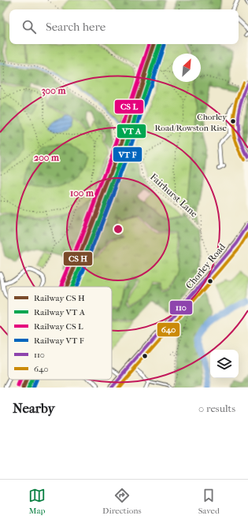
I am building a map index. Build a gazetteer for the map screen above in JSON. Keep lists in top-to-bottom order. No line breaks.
{"streets":{"main road":["Chorley Road"],"path":["Fairhurst Lane"]},"crossings":[["Fairhurst Lane","Chorley Road"]],"places":["Chorley Road/Rowston Rise"],"lines":["transit line 640","transit line 110"],"legend":["Railway CS H","Railway VT A","Railway CS L","Railway VT F","110","640"],"north":"top right","page":{"search":"Search here","heading":["Nearby","0 results"],"nav":["Map","Directions","Saved"]},"rings":["300 m","200 m","100 m"]}
